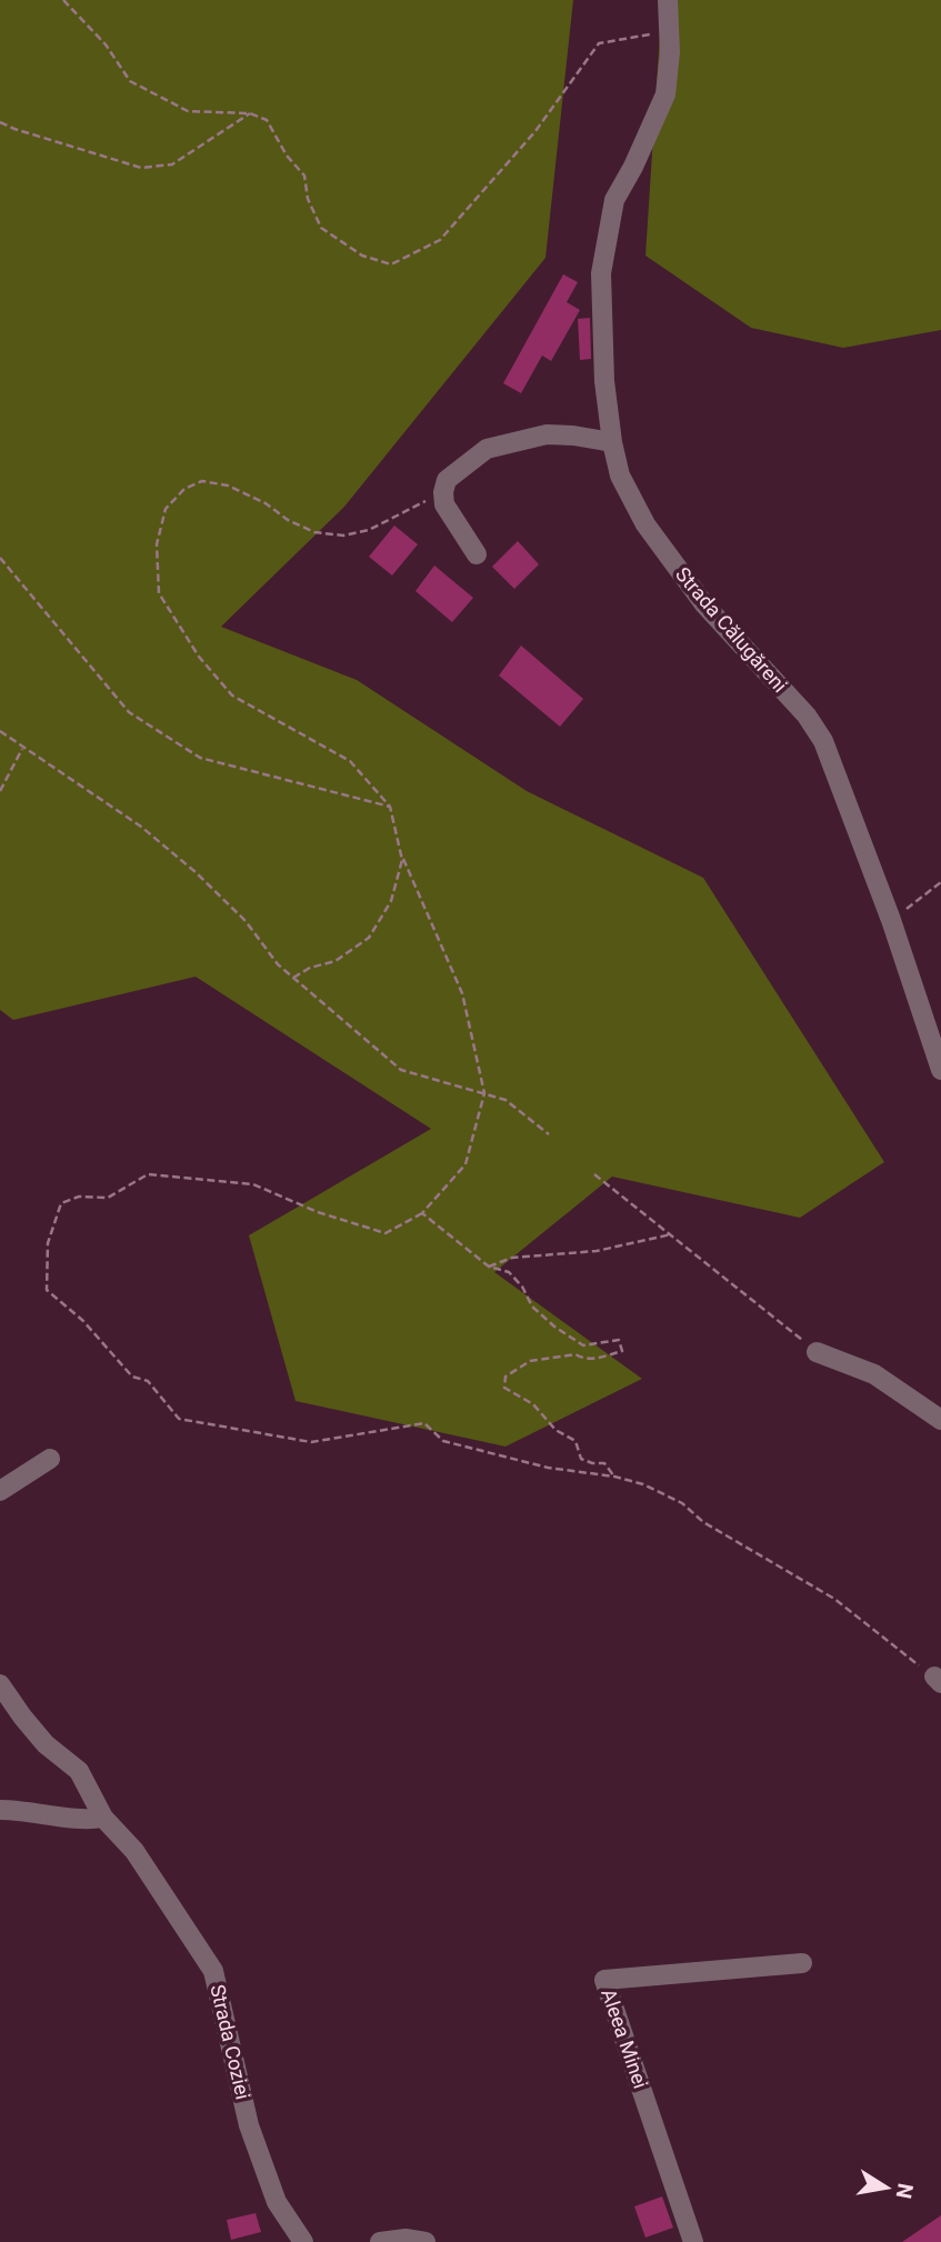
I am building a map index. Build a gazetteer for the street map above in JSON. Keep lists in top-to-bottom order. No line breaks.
{"streets":{"street":["Strada Călugăreni","Aleea Minei","Strada Coziei"]},"north":"right"}
